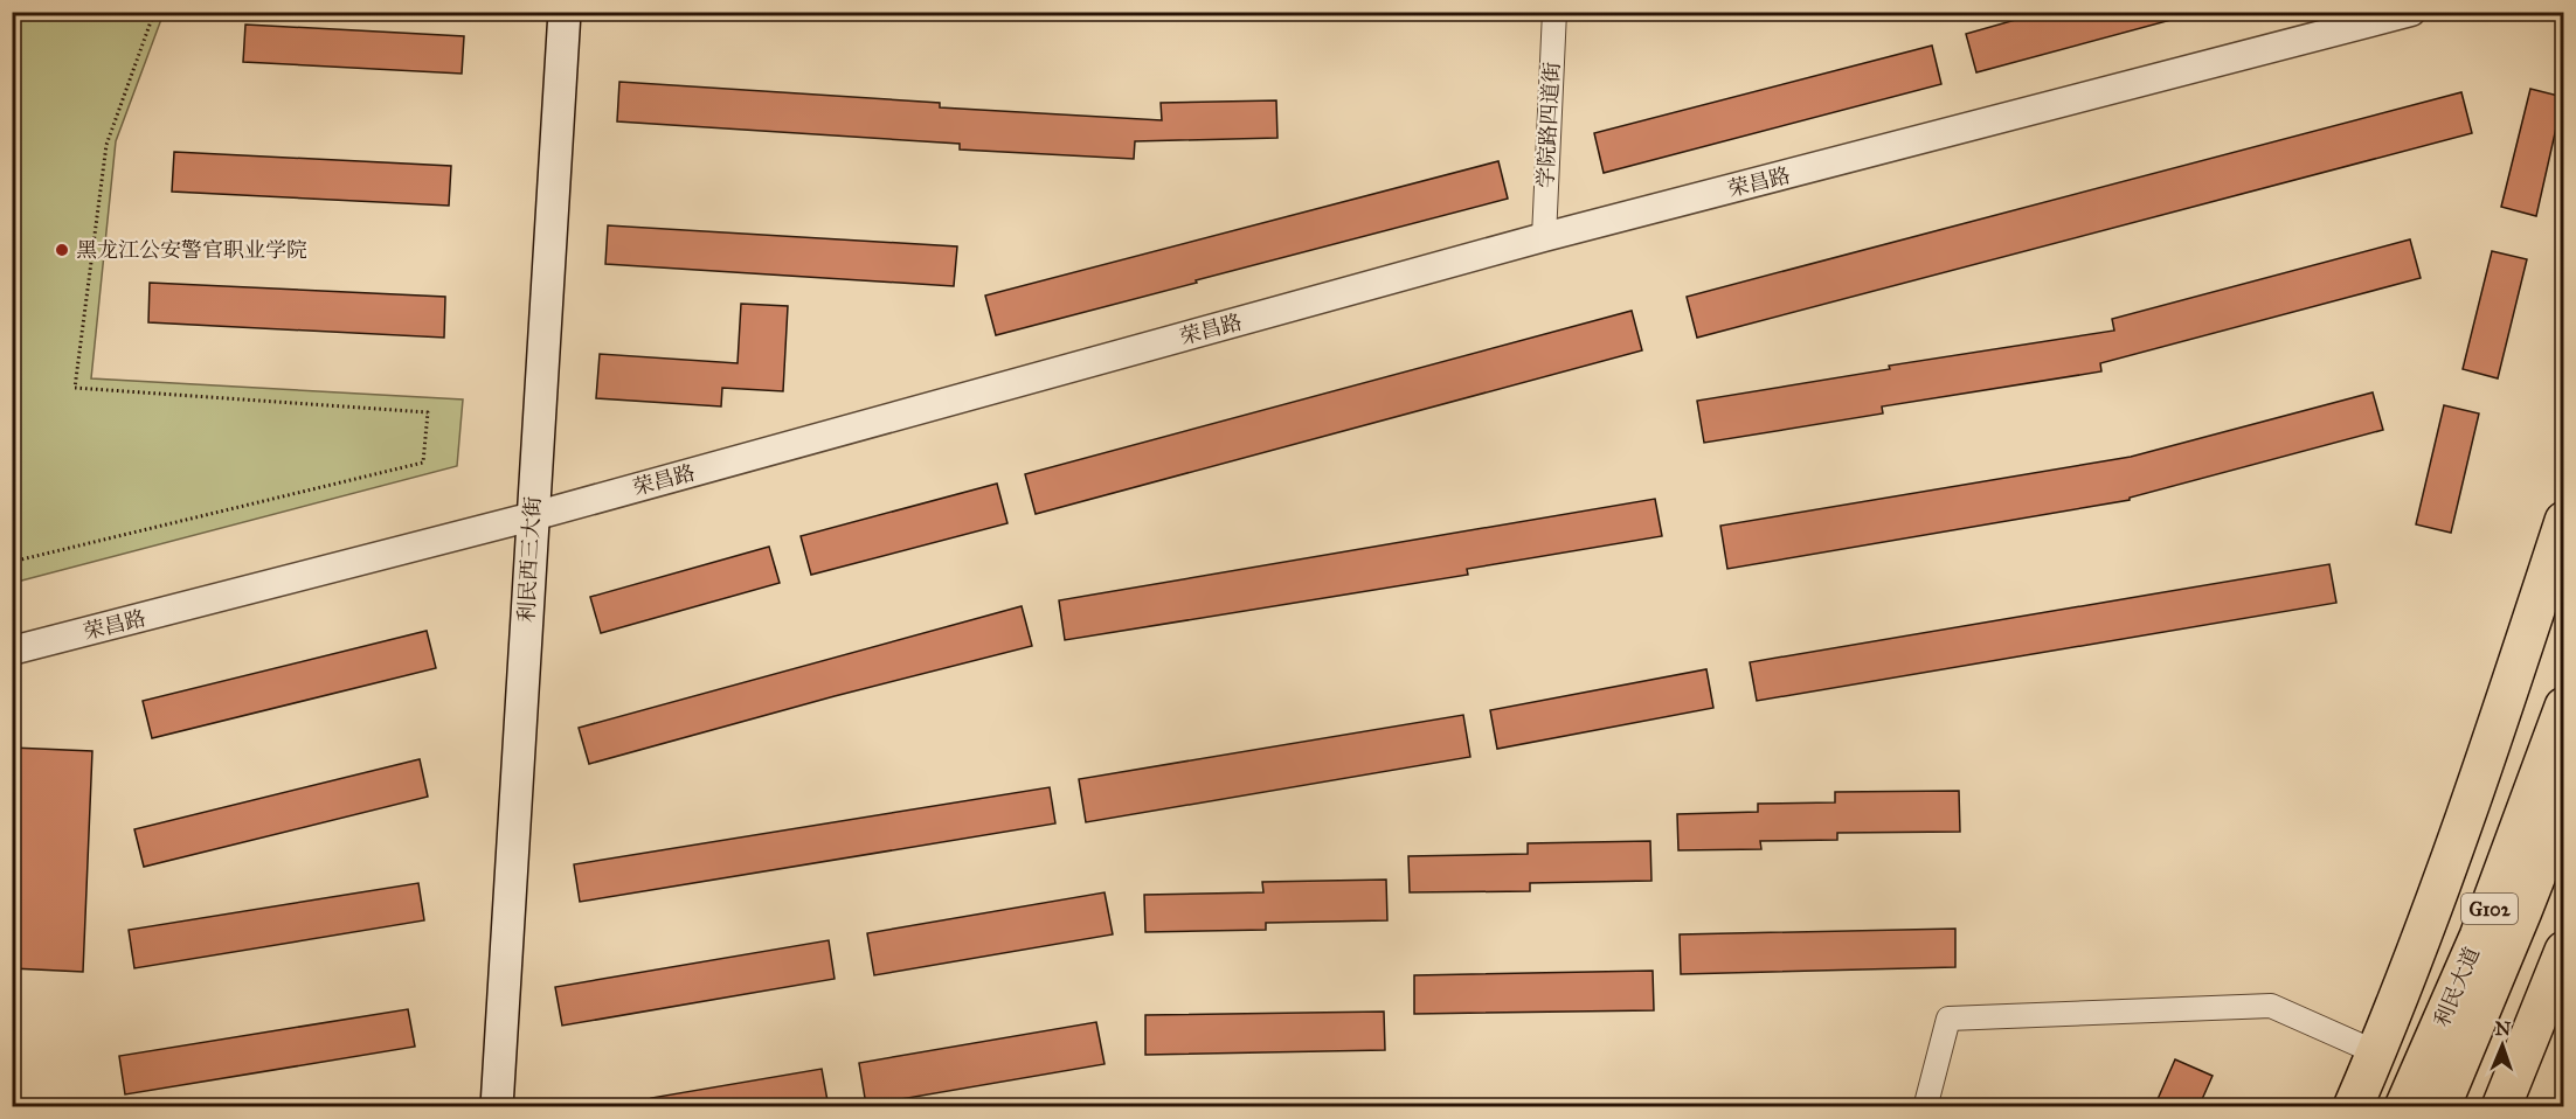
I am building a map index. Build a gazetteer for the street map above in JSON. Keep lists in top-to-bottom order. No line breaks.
{"streets":{"highway":["G102","利民大道"],"main road":["利民西三大街"],"street":["学院路四道街","荣昌路"]},"crossings":[["学院路四道街","荣昌路"],["荣昌路","利民西三大街"]],"places":["黑龙江公安警官职业学院"],"north":"top"}
